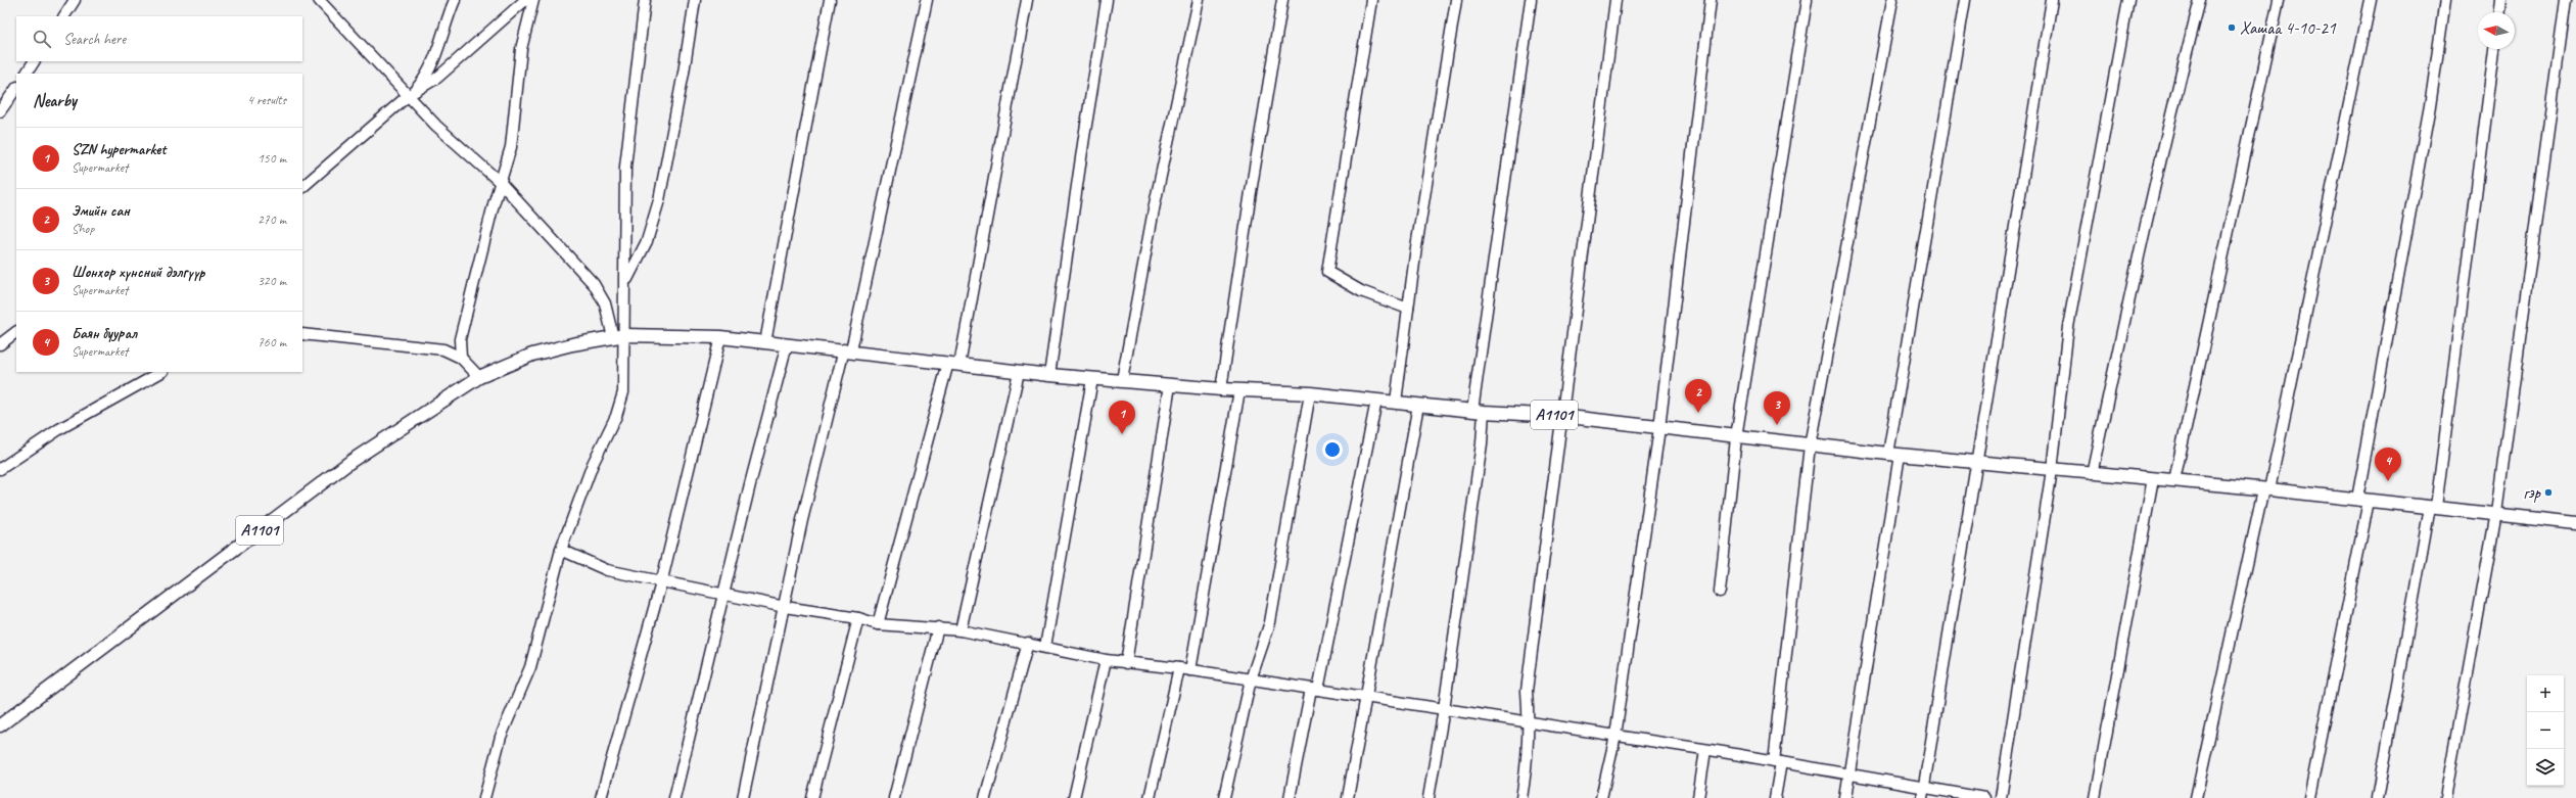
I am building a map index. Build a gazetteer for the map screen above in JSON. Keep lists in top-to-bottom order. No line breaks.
{"streets":{"main road":["A1101"]},"places":["Хашаа 4-10-21","гэр"],"north":"left","page":{"search":"Search here","heading":["Nearby","4 results"],"list":[{"mark":"1","name":"SZN hypermarket","note":"Supermarket","value":"150 m"},{"mark":"2","name":"Эмийн сан","note":"Shop","value":"270 m"},{"mark":"3","name":"Шонхор хүнсний дэлгүүр","note":"Supermarket","value":"320 m"},{"mark":"4","name":"Баян буурал","note":"Supermarket","value":"760 m"}],"pins":["2","3","1","4"],"map_buttons":["+","−"]}}
